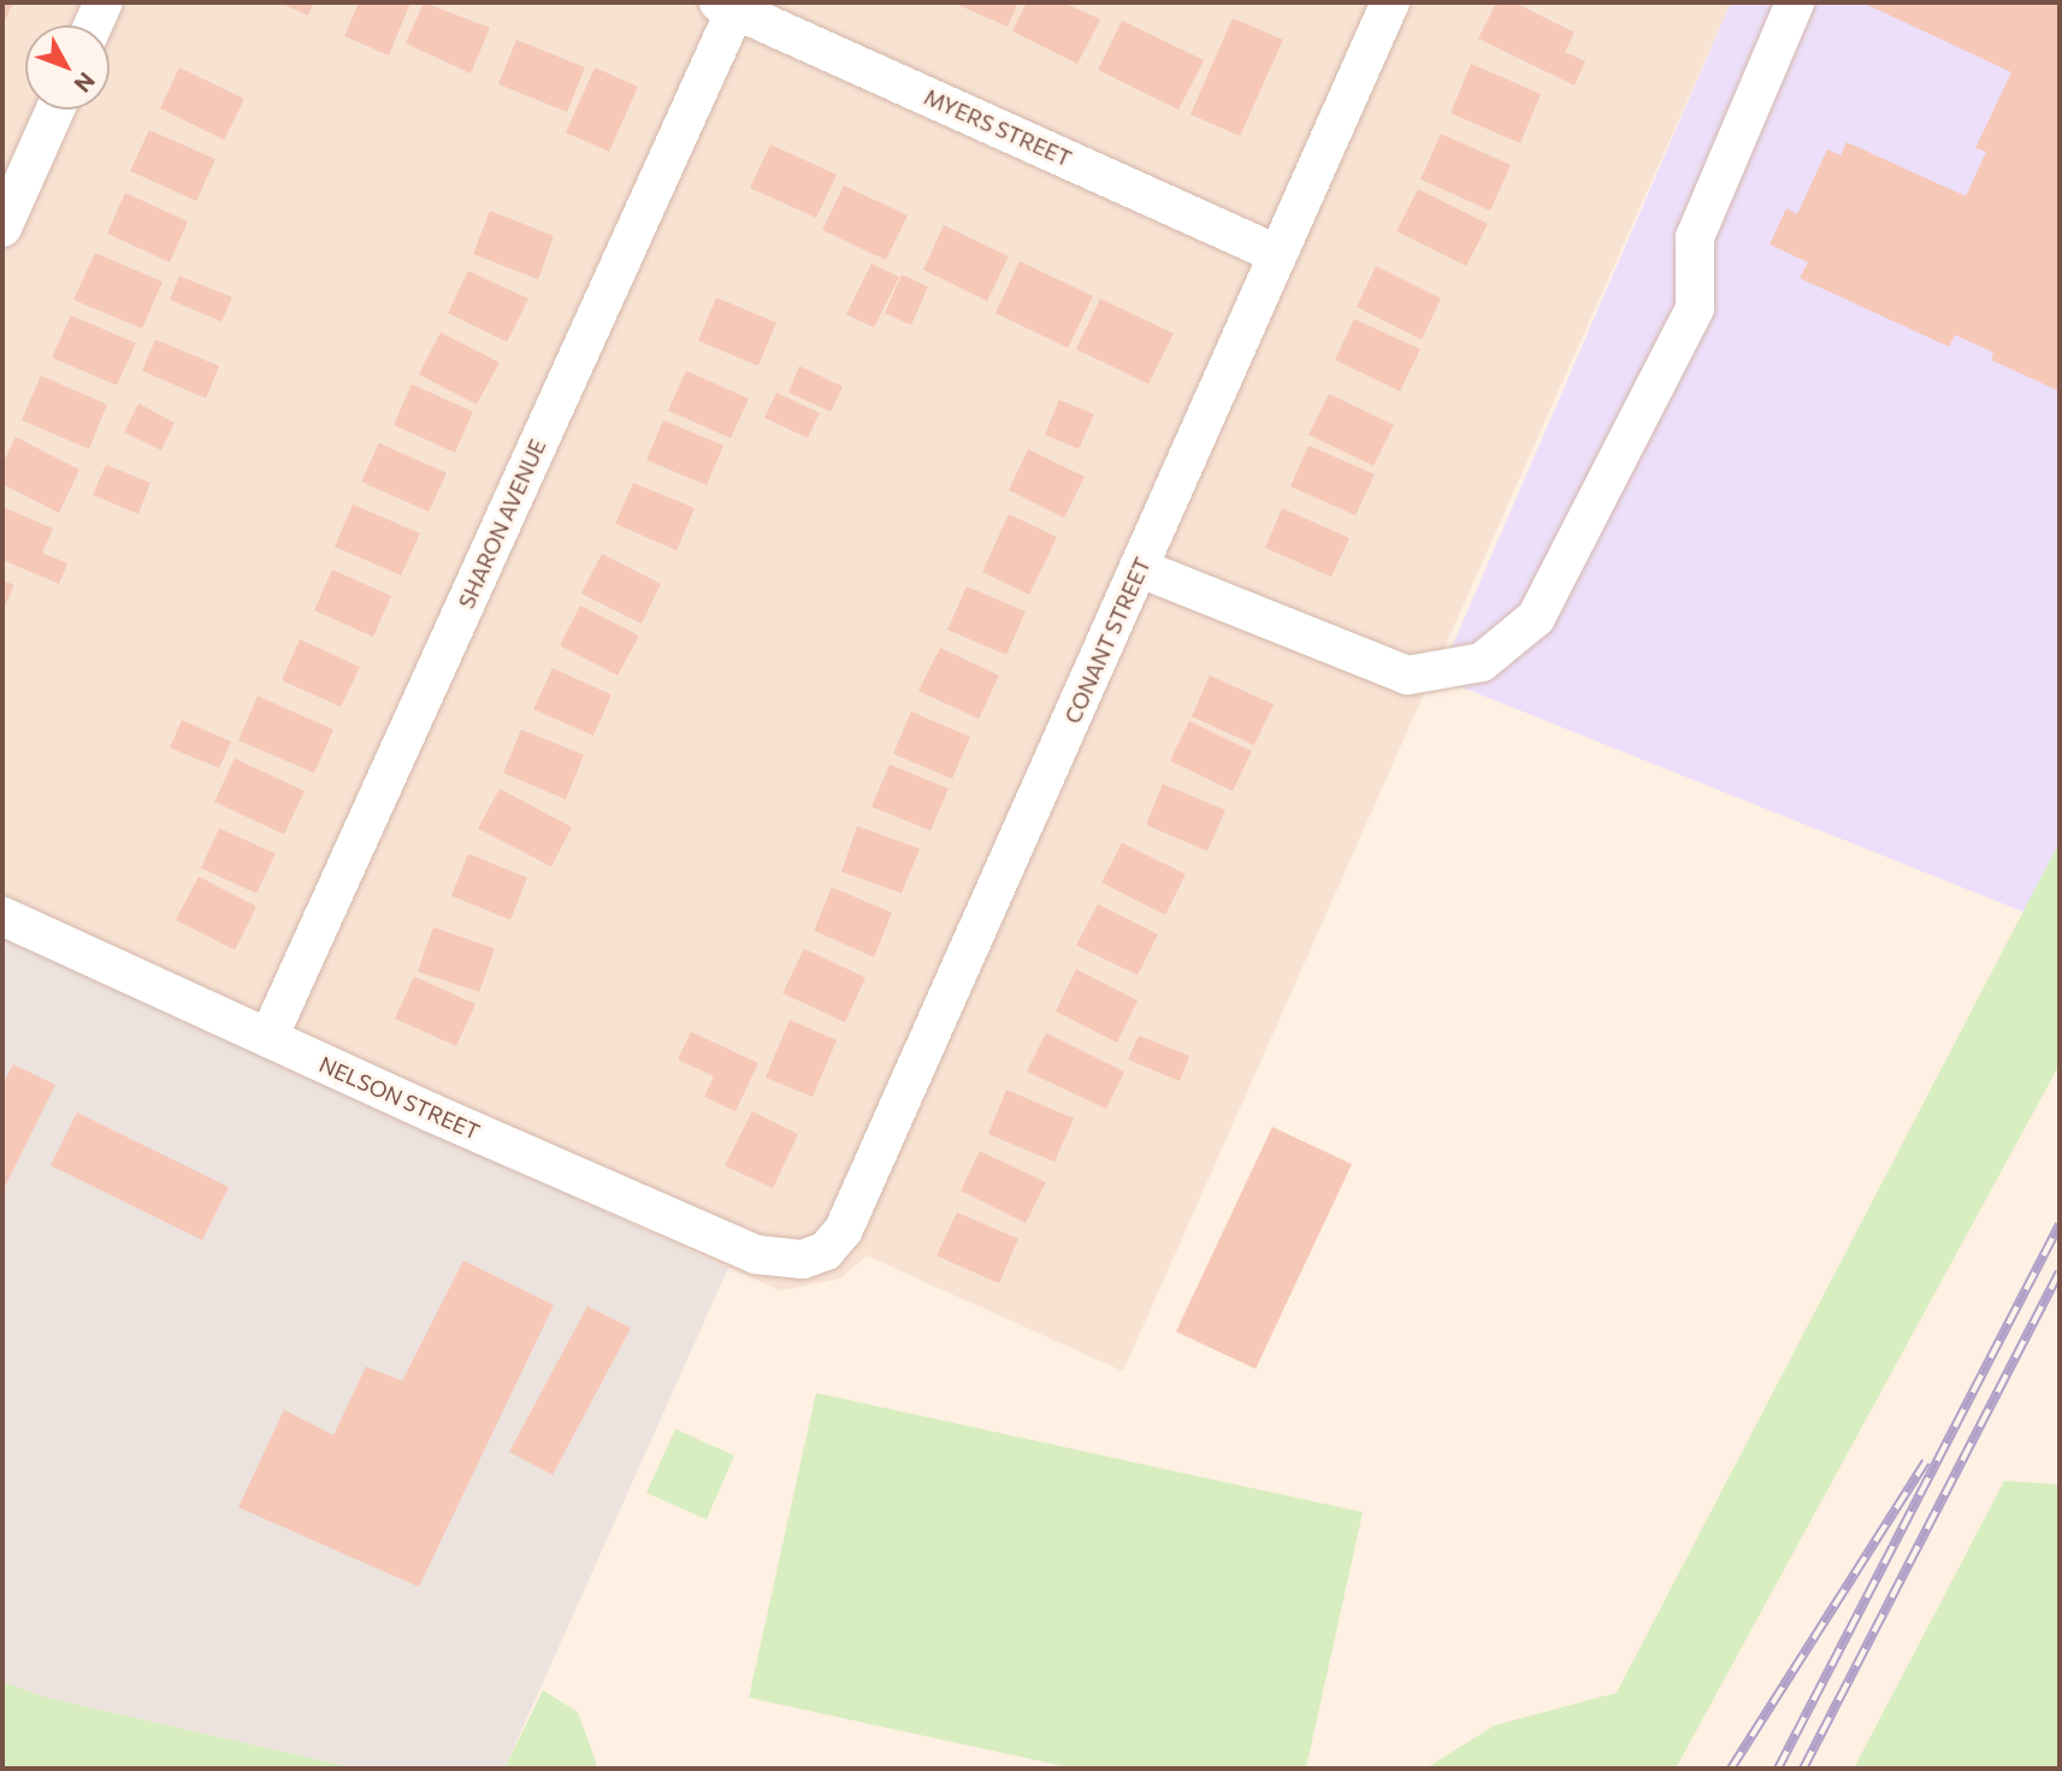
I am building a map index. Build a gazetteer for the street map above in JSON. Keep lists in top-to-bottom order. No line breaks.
{"streets":{"street":["MYERS STREET","SHARON AVENUE","CONANT STREET","NELSON STREET"]},"crossings":[["MYERS STREET","SHARON AVENUE"],["MYERS STREET","CONANT STREET"],["SHARON AVENUE","NELSON STREET"],["CONANT STREET","NELSON STREET"]],"north":"bottom right"}
